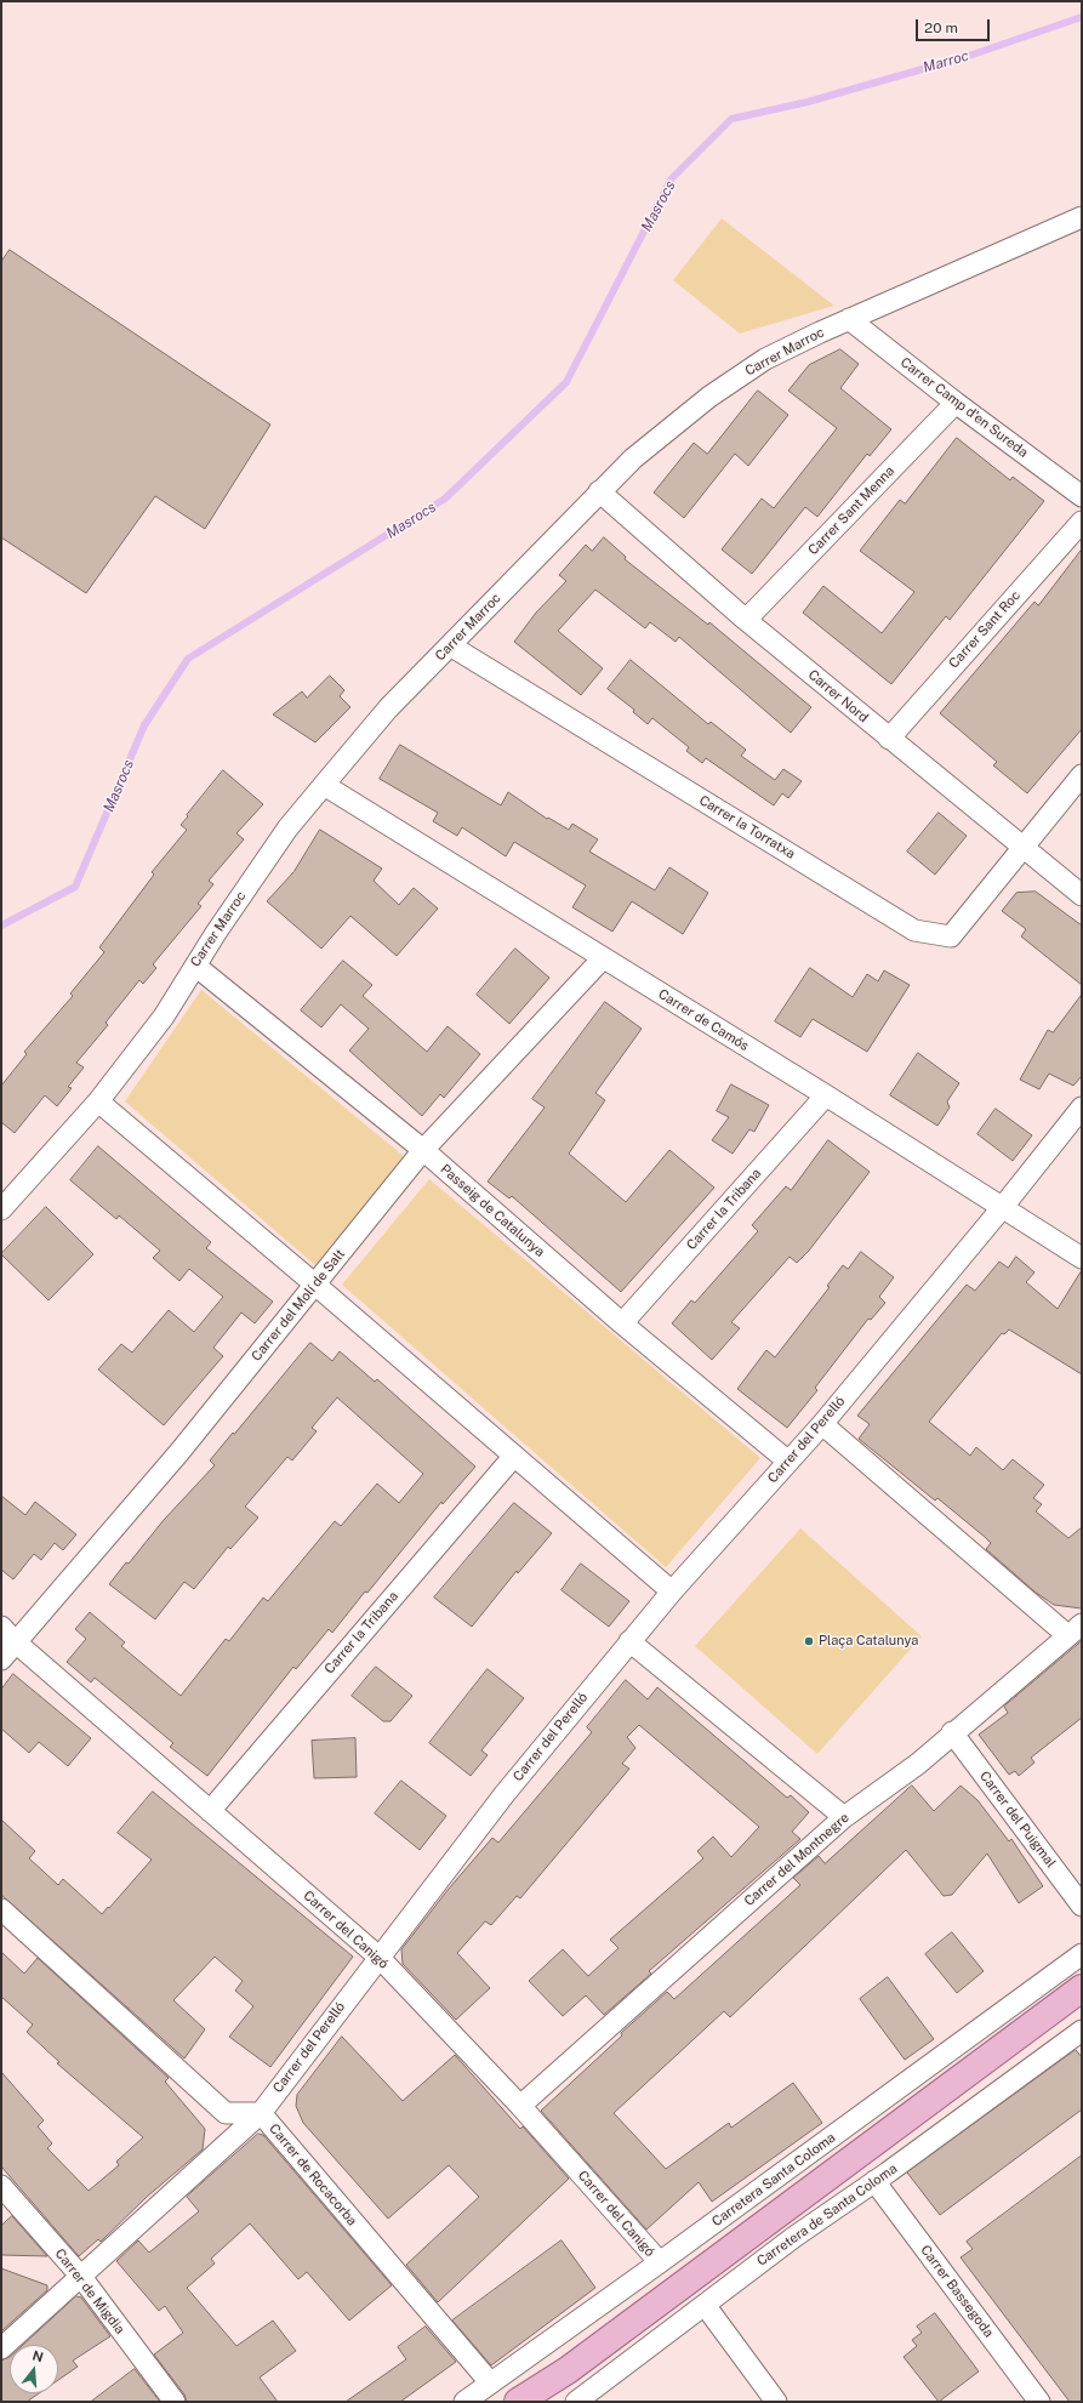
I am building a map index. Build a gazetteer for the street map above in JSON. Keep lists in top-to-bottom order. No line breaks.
{"streets":{"street":["Carrer Marroc","Carrer Camp d'en Sureda","Carrer Sant Menna","Carrer Sant Roc","Carrer Nord","Carrer la Torratxa","Carrer de Camós","Carrer la Tribana","Passeig de Catalunya","Carrer del Molí de Salt","Carrer del Perelló","Carrer del Puigmal","Carrer del Montnegre","Carrer del Canigó","Carrer de Rocacorba","Carretera Santa Coloma","Carretera de Santa Coloma","Carrer de Migdia","Carrer Bassegoda"]},"crossings":[["Carrer Marroc","Carrer Camp d'en Sureda"],["Carrer Marroc","Carrer Nord"],["Carrer Marroc","Carrer la Torratxa"],["Carrer Marroc","Carrer de Camós"],["Carrer Marroc","Passeig de Catalunya"],["Carrer Camp d'en Sureda","Carrer Sant Menna"],["Carrer Sant Menna","Carrer Nord"],["Carrer Sant Roc","Carrer Nord"],["Carrer Nord","Carrer la Torratxa"],["Carrer de Camós","Carrer la Tribana"],["Carrer de Camós","Carrer del Molí de Salt"],["Carrer de Camós","Carrer del Perelló"],["Carrer la Tribana","Passeig de Catalunya"],["Carrer la Tribana","Carrer del Canigó"],["Passeig de Catalunya","Carrer del Molí de Salt"],["Passeig de Catalunya","Carrer del Perelló"],["Carrer del Molí de Salt","Carrer del Canigó"],["Carrer del Perelló","Carrer del Canigó"],["Carrer del Perelló","Carrer de Rocacorba"],["Carrer del Perelló","Carrer de Migdia"],["Carrer del Puigmal","Carrer del Montnegre"],["Carrer del Montnegre","Carrer del Canigó"],["Carrer del Canigó","Carretera Santa Coloma"],["Carrer de Rocacorba","Carretera Santa Coloma"],["Carretera de Santa Coloma","Carrer Bassegoda"]],"water":["Marroc","Masrocs"],"places":["Plaça Catalunya"],"scale_bar":"20 m","north":"top"}
